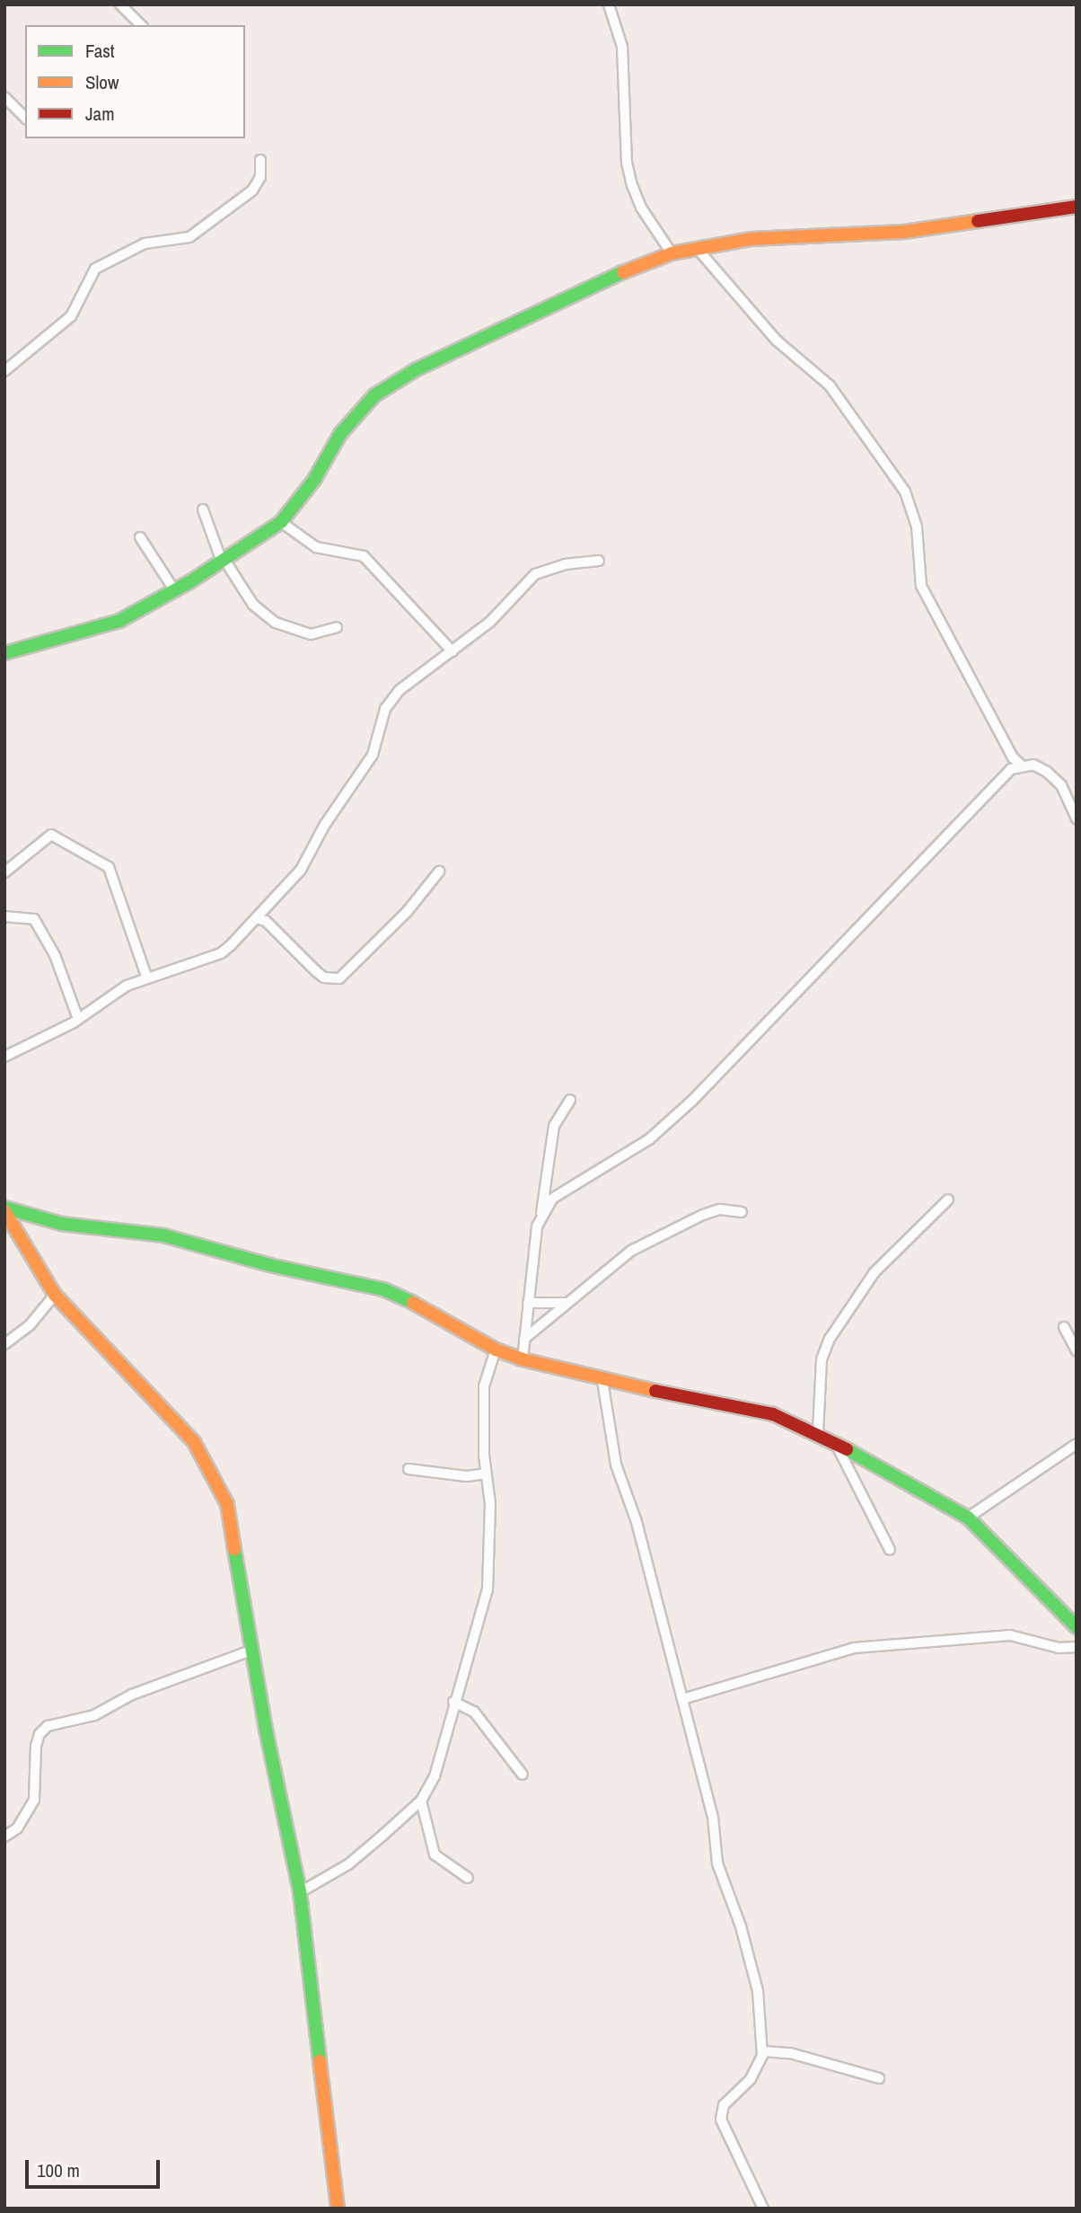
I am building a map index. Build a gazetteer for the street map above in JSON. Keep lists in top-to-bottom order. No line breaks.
{"legend":["Fast","Slow","Jam"],"scale_bar":"100 m"}
